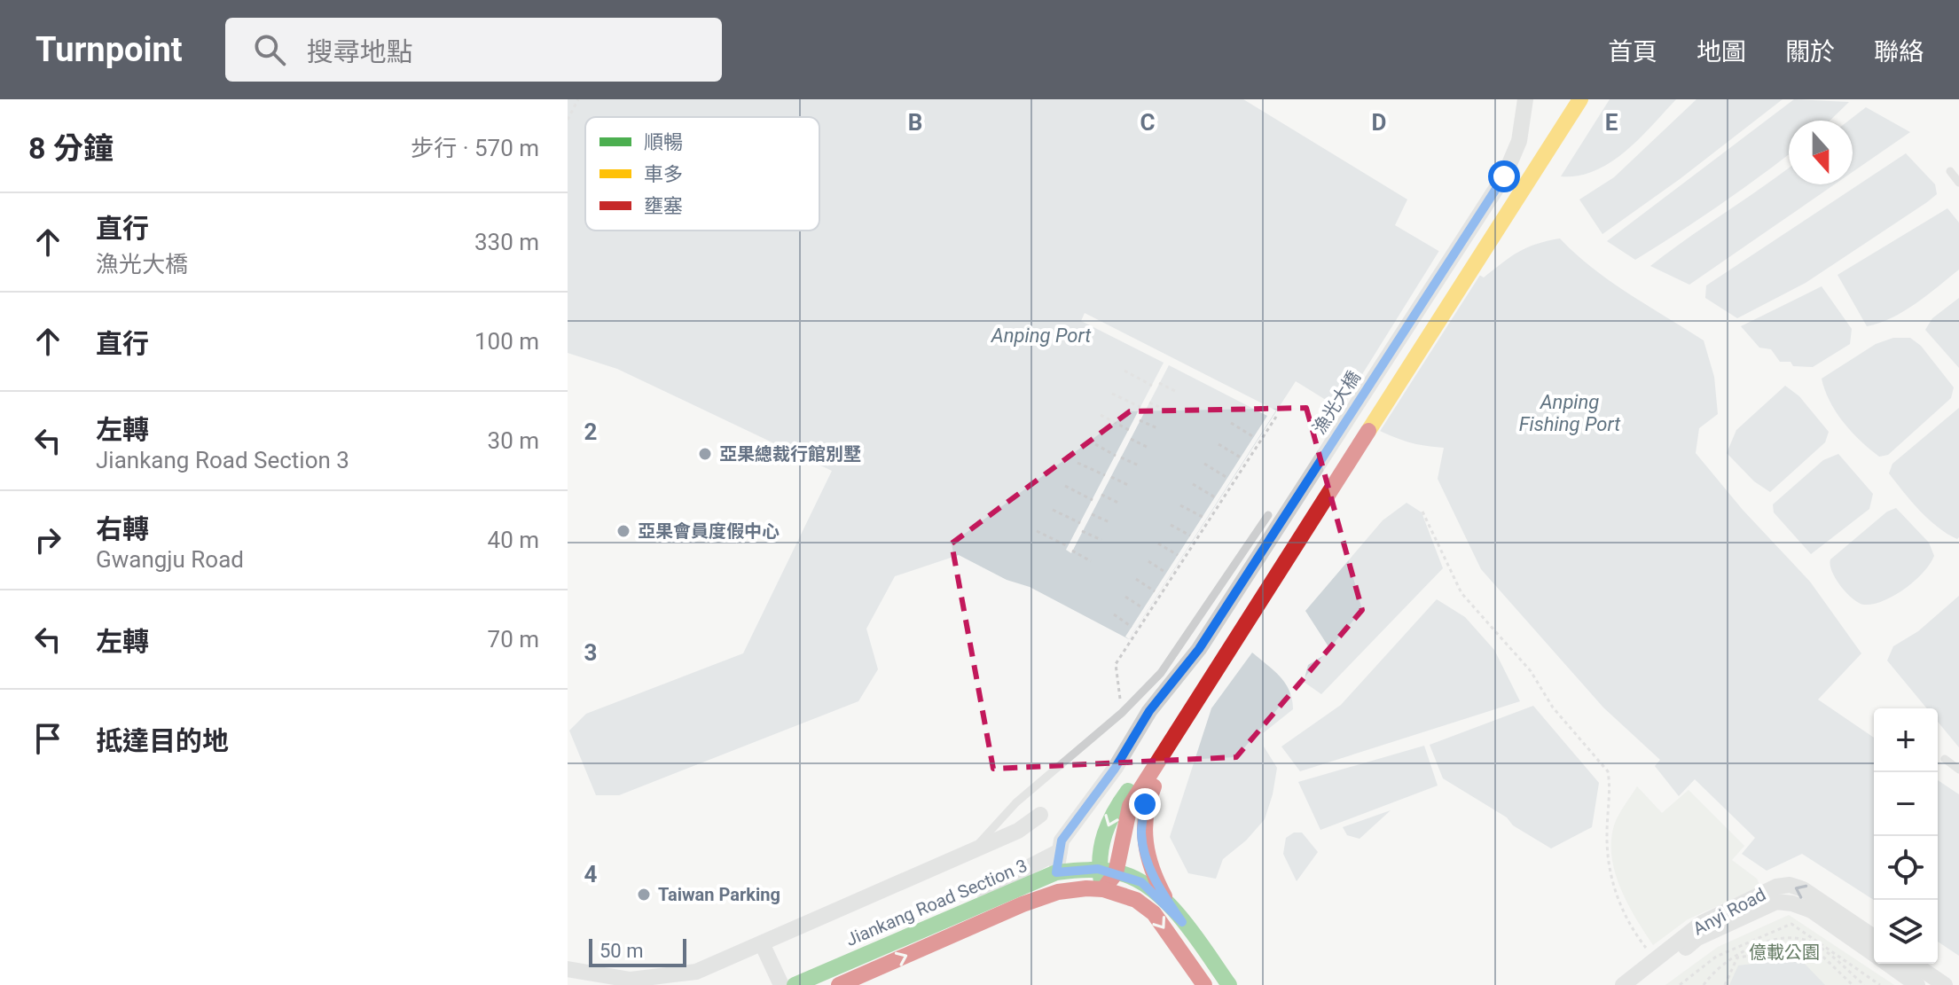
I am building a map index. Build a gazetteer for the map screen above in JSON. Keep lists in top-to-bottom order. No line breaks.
{"streets":{"street":["漁光大橋","Jiankang Road Section 3","Anyi Road"]},"crossings":[["漁光大橋","Jiankang Road Section 3"]],"one_way":["Anyi Road"],"water":["Anping Port","Anping Fishing Port"],"parks":["億載公園"],"places":["亞果總裁行館別墅","亞果會員度假中心","Taiwan Parking"],"legend":["順暢","車多","壅塞"],"scale_bar":"50 m","north":"bottom","page":{"header":"Turnpoint","search":"搜尋地點","nav":["首頁","地圖","關於","聯絡"],"heading":["8 分鐘","步行 · 570 m"],"list":[["直行","漁光大橋","330 m"],["直行","100 m"],["左轉","Jiankang Road Section 3","30 m"],["右轉","Gwangju Road","40 m"],["左轉","70 m"],"抵達目的地"],"map_buttons":["+","−"],"scale":"50 m"},"grid":{"columns":["B","C","D","E"],"rows":["2","3","4"]}}
